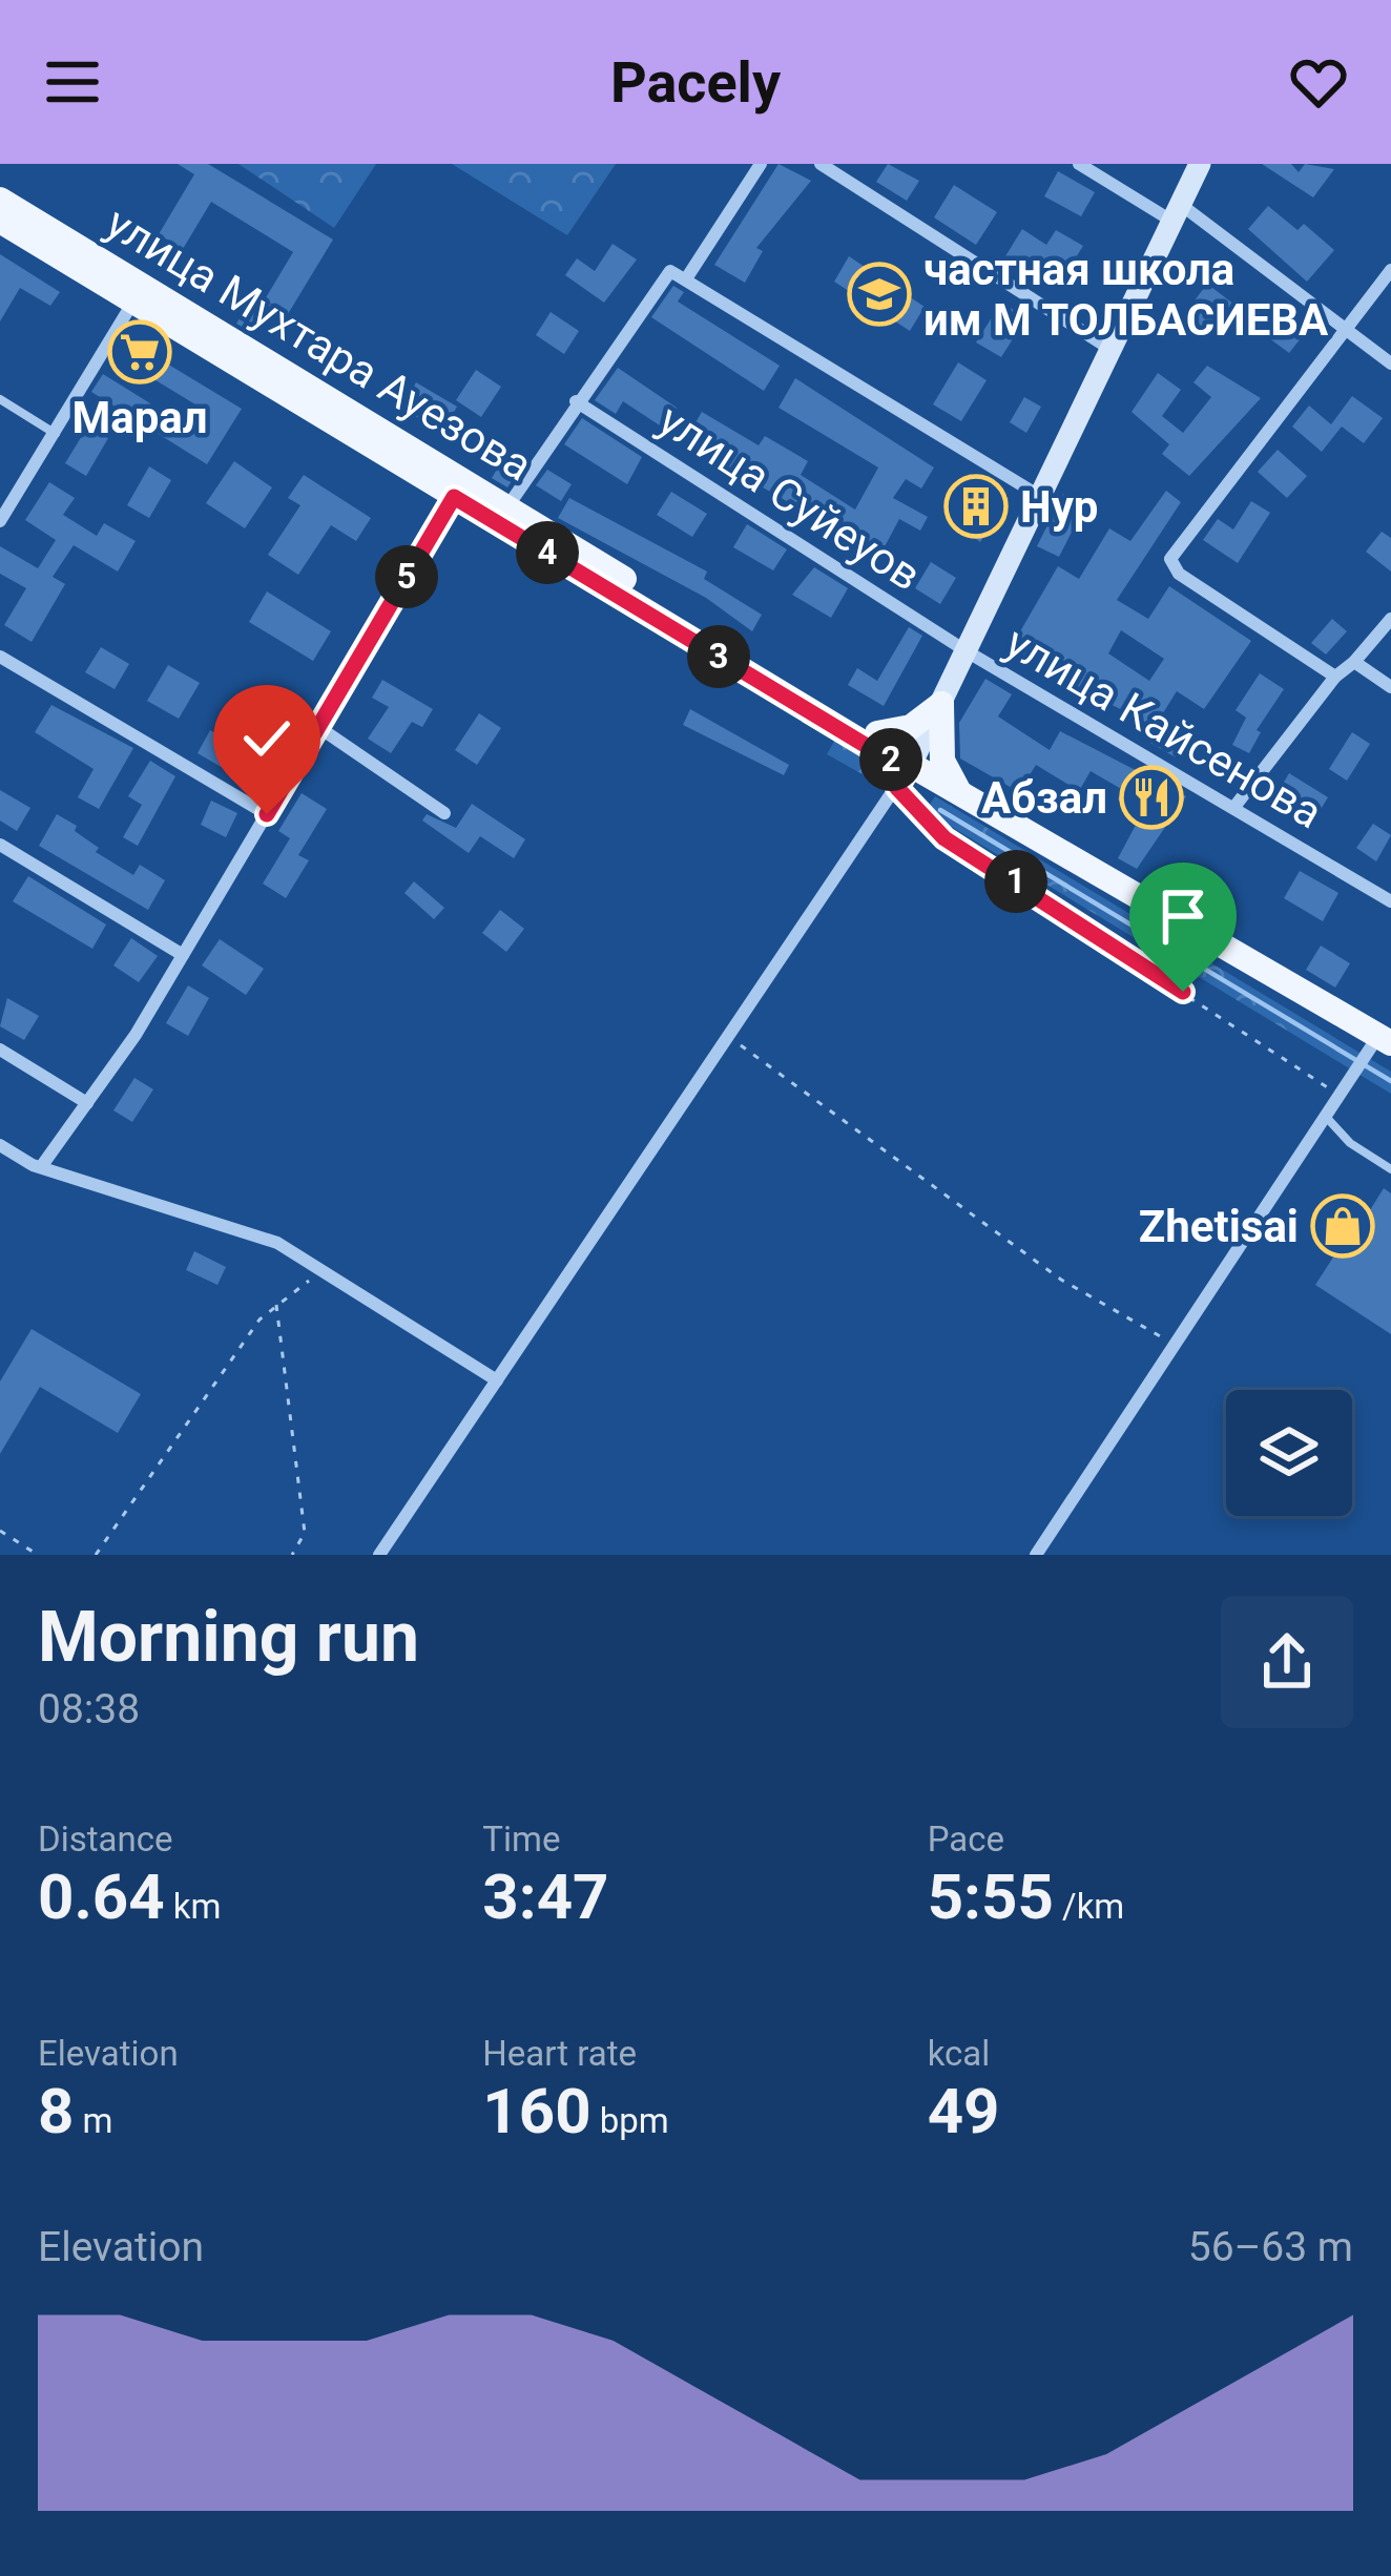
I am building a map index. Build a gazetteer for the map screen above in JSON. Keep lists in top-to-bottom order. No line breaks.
{"streets":{"main road":["улица Мухтара Ауезова"],"street":["улица Суйеуов","улица Кайсенова"]},"crossings":[["улица Суйеуов","улица Кайсенова"]],"places":{"school or university":["частная школа им М ТОЛБАСИЕВА"],"supermarket":["Марал"],"building":["Нур"],"restaurant":["Абзал"],"shop":["Zhetisai"]},"page":{"header":"Pacely","pins":["4","5","3","2","1"],"heading":["Morning run","08:38"],"stats":[["Distance","0.64 km"],["Time","3:47"],["Pace","5:55 /km"],["Elevation","8 m"],["Heart rate","160 bpm"],["kcal","49"]],"chart":["Elevation","56–63 m"]}}
